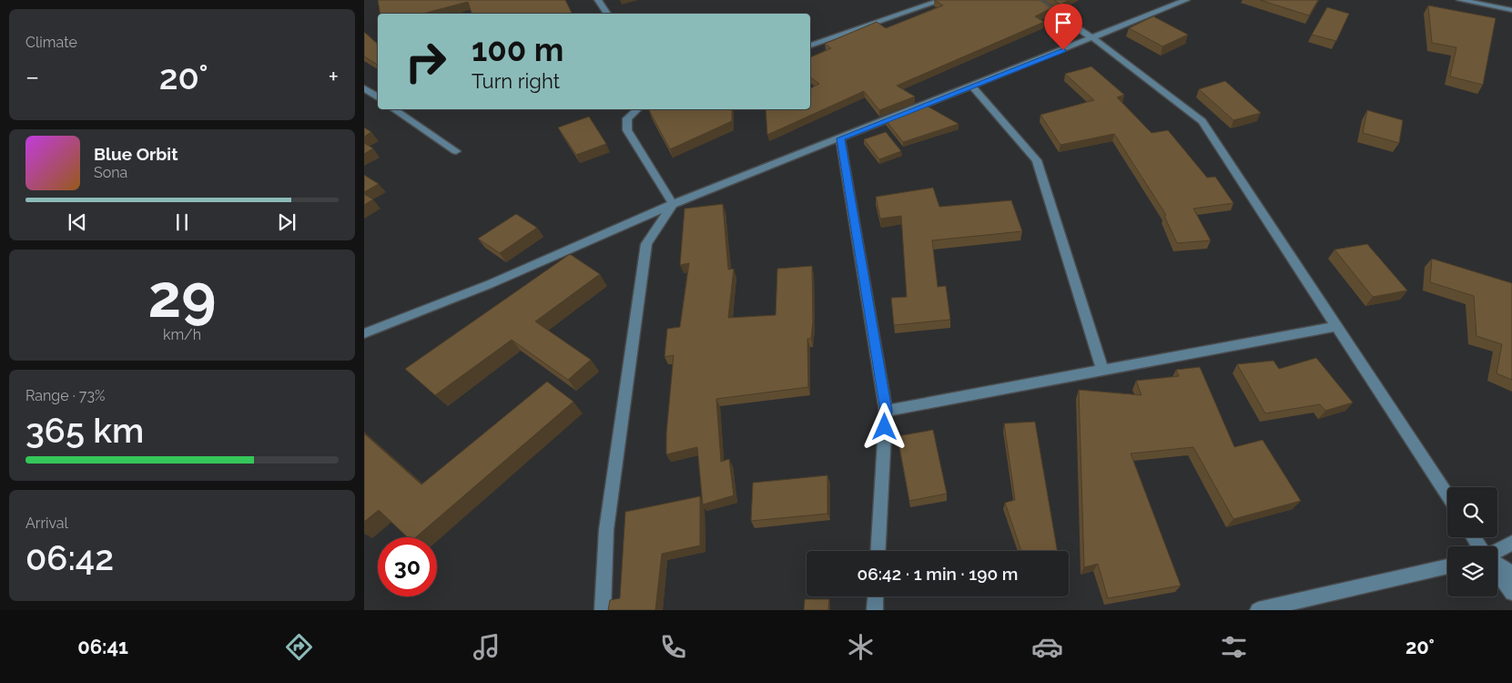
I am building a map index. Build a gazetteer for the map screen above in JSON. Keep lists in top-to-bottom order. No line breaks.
{"page":{"tile":["Climate",["29","km/h"],["Range · 73%","365 km"],["Arrival","06:42"]],"turn":["100 m","Turn right"],"heat":["−","20°","+"],"song":["Blue Orbit","Sona"],"limit":"30","trip":"06:42 · 1 min · 190 m","tabs":["06:41","20°"]}}
